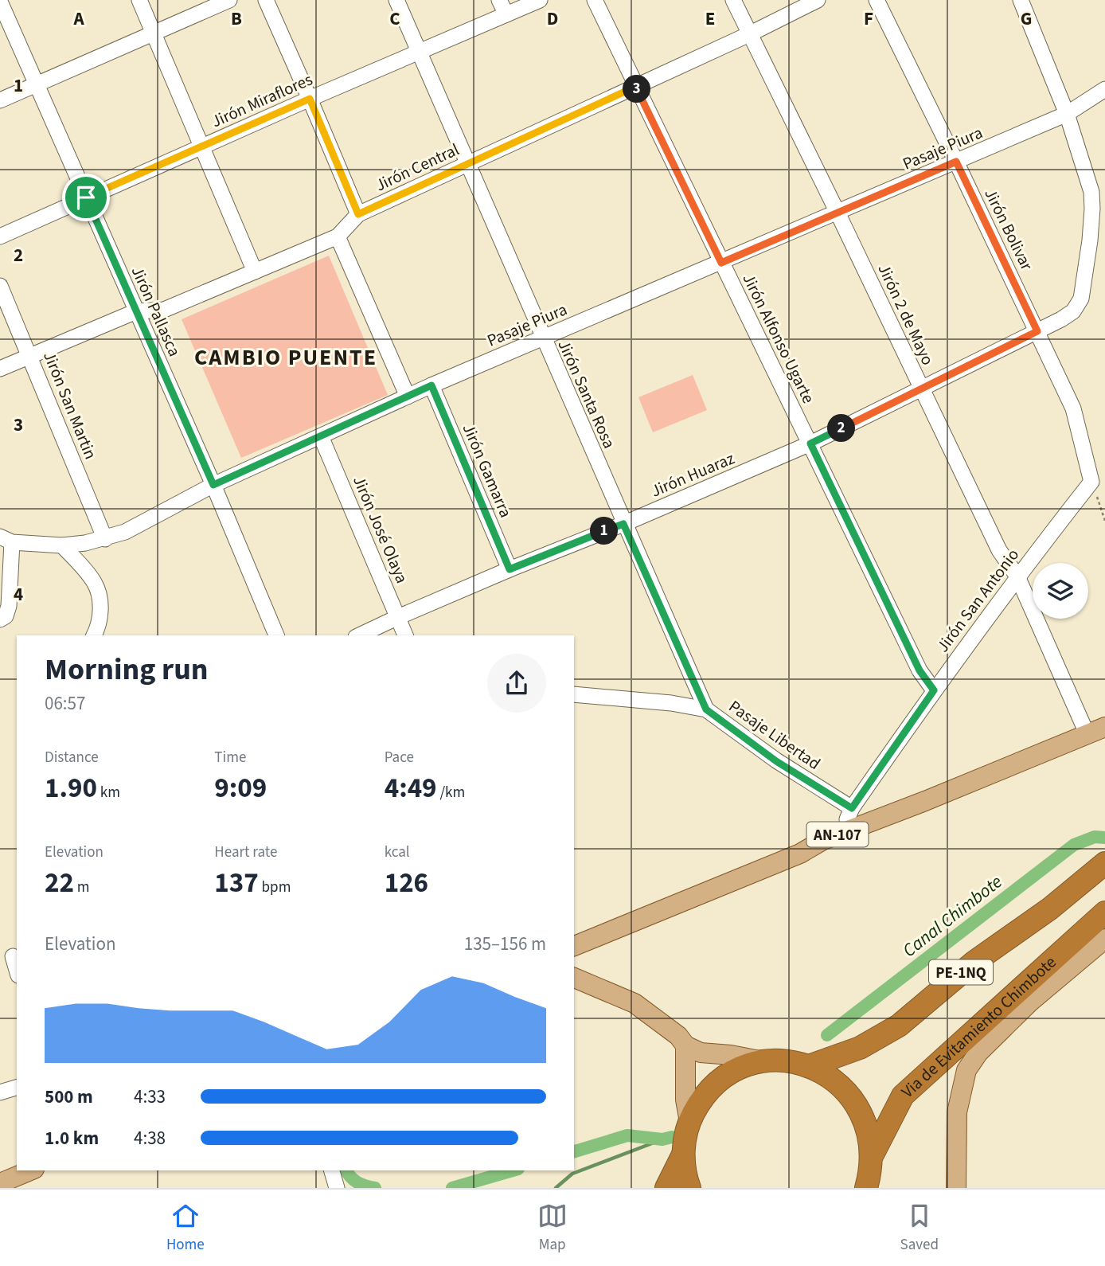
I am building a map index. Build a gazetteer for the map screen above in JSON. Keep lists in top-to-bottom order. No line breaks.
{"streets":{"highway":["PE-1NQ","Via de Evitamiento Chimbote"],"main road":["AN-107"],"street":["Jirón Miraflores","Pasaje Piura","Jirón Central","Jirón Bolivar","Jirón Pallasca","Jirón 2 de Mayo","Jirón Alfonso Ugarte","Jirón Santa Rosa","Jirón San Martin","Jirón Gamarra","Jirón Huaraz","Jirón José Olaya","Jirón San Antonio","Pasaje Libertad"]},"crossings":[["Jirón Miraflores","Jirón Pallasca"],["Jirón Miraflores","Jirón Santa Rosa"],["Pasaje Piura","Jirón Bolivar"],["Pasaje Piura","Jirón Pallasca"],["Pasaje Piura","Jirón 2 de Mayo"],["Pasaje Piura","Jirón Alfonso Ugarte"],["Pasaje Piura","Jirón Santa Rosa"],["Pasaje Piura","Jirón San Martin"],["Pasaje Piura","Jirón Gamarra"],["Pasaje Piura","Jirón José Olaya"],["Jirón Central","Jirón Pallasca"],["Jirón Central","Jirón 2 de Mayo"],["Jirón Central","Jirón Alfonso Ugarte"],["Jirón Central","Jirón Santa Rosa"],["Jirón Central","Jirón San Martin"],["Jirón Bolivar","Jirón Huaraz"],["Jirón Bolivar","Jirón San Antonio"],["Jirón 2 de Mayo","Jirón Huaraz"],["Jirón 2 de Mayo","Jirón San Antonio"],["Jirón 2 de Mayo","AN-107"],["Jirón Alfonso Ugarte","Jirón Huaraz"],["Jirón Alfonso Ugarte","Jirón San Antonio"],["Jirón Santa Rosa","Jirón Huaraz"],["Jirón Santa Rosa","Pasaje Libertad"],["Jirón Gamarra","Jirón Huaraz"],["Jirón Huaraz","Jirón José Olaya"],["Jirón San Antonio","Pasaje Libertad"],["Jirón San Antonio","AN-107"],["PE-1NQ","Via de Evitamiento Chimbote"]],"districts":["CAMBIO PUENTE"],"water":["Canal Chimbote"],"page":{"pins":["3","2","1"],"heading":["Morning run","06:57"],"stats":[["Distance","1.90 km"],["Time","9:09"],["Pace","4:49 /km"],["Elevation","22 m"],["Heart rate","137 bpm"],["kcal","126"]],"chart":["Elevation","135–156 m"],"list":[{"name":"500 m","note":"4:33"},{"name":"1.0 km","note":"4:38"}],"tabs":["Home","Map","Saved"]},"grid":{"columns":["A","B","C","D","E","F","G"],"rows":["1","2","3","4"]}}
